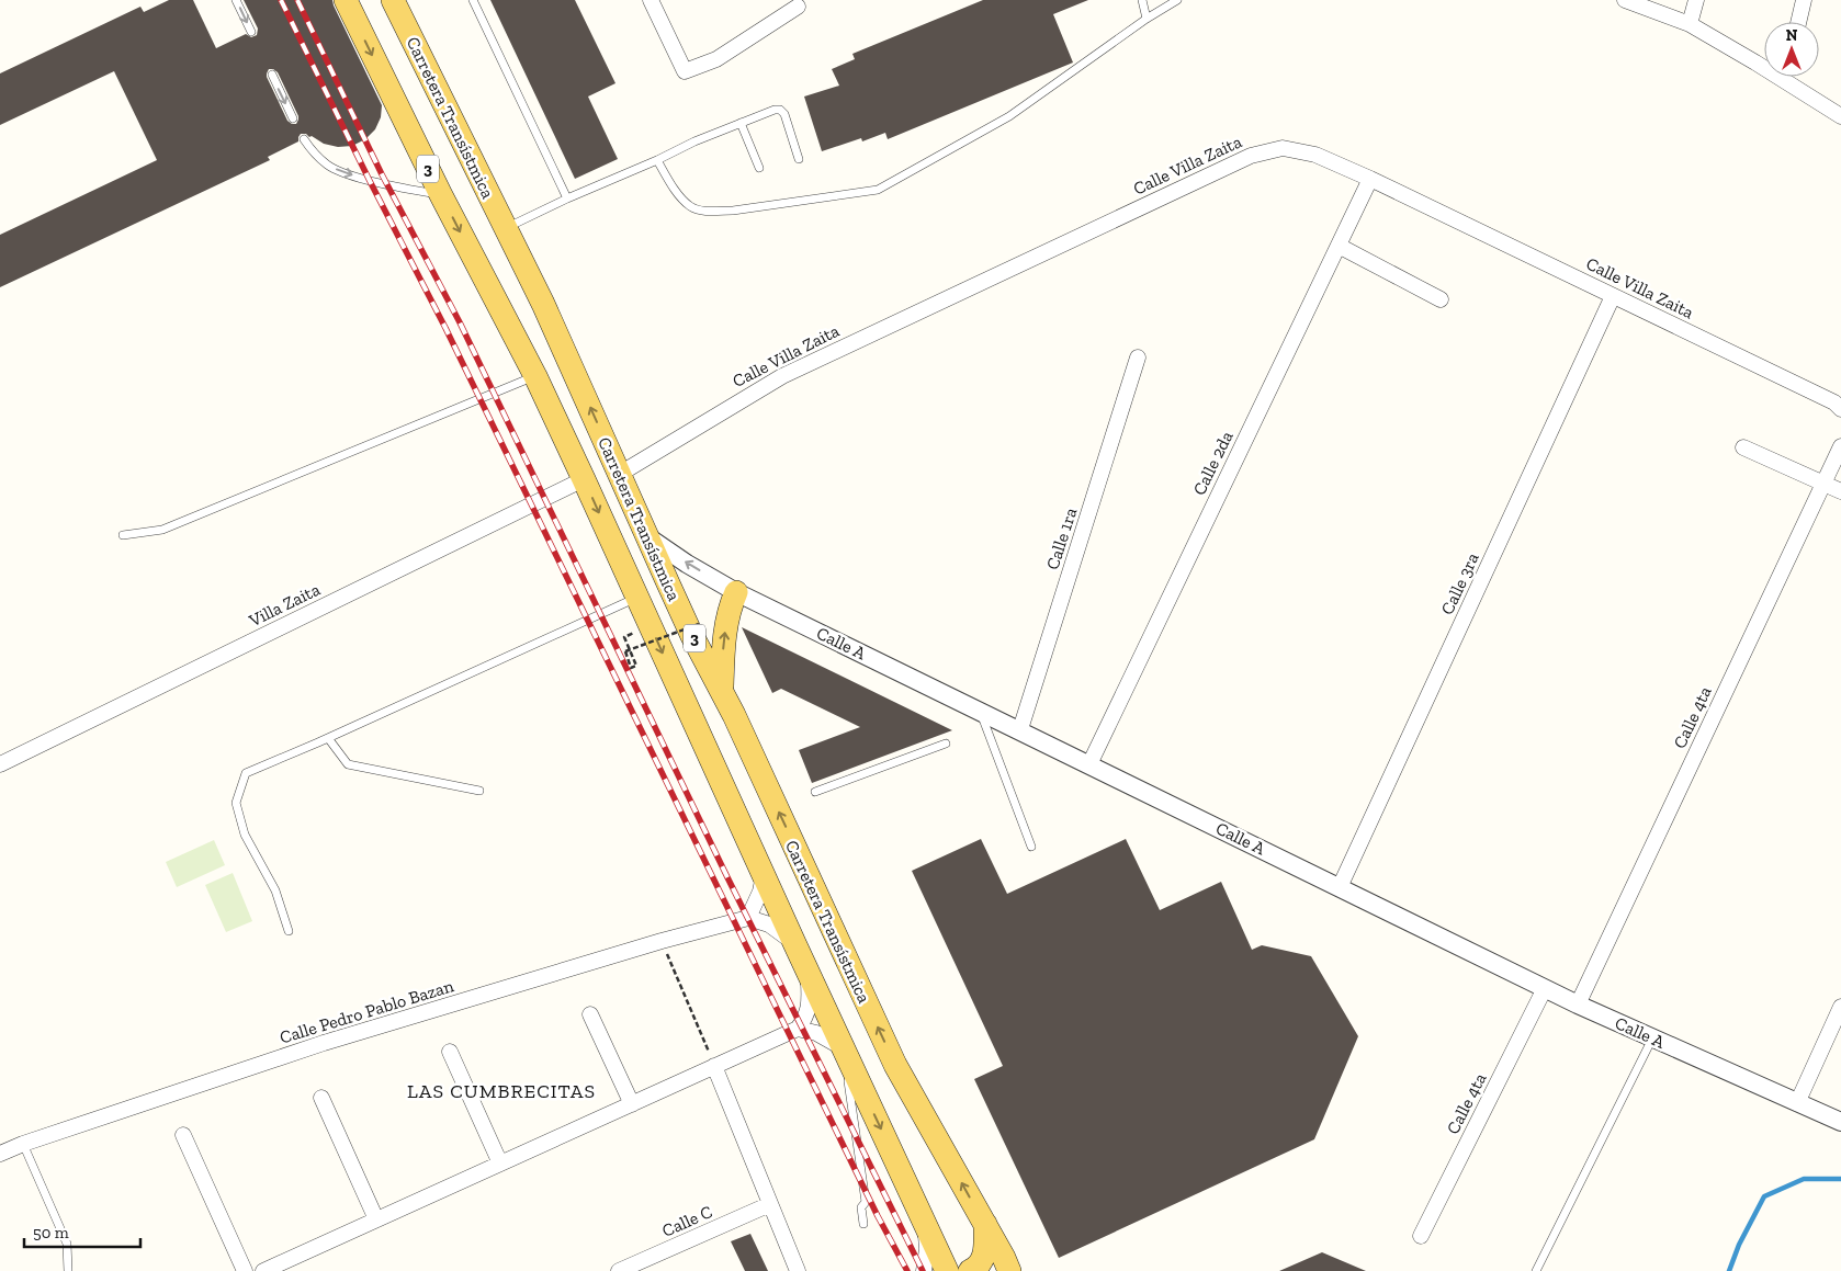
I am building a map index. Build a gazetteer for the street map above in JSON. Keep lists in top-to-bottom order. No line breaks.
{"streets":{"main road":["Carretera Transístmica","3"],"street":["Calle Villa Zaita","Calle 2da","Calle 1ra","Calle 3ra","Villa Zaita","Calle A","Calle 4ta","Calle Pedro Pablo Bazan","Calle C"]},"crossings":[["Carretera Transístmica","Calle Villa Zaita"],["Carretera Transístmica","Villa Zaita"],["Carretera Transístmica","Calle A"],["Calle Villa Zaita","Calle 2da"],["Calle Villa Zaita","Calle 3ra"],["Calle 2da","Calle A"],["Calle 1ra","Calle A"],["Calle 3ra","Calle A"],["Calle A","Calle 4ta"]],"districts":["LAS CUMBRECITAS"],"scale_bar":"50 m","north":"top"}
